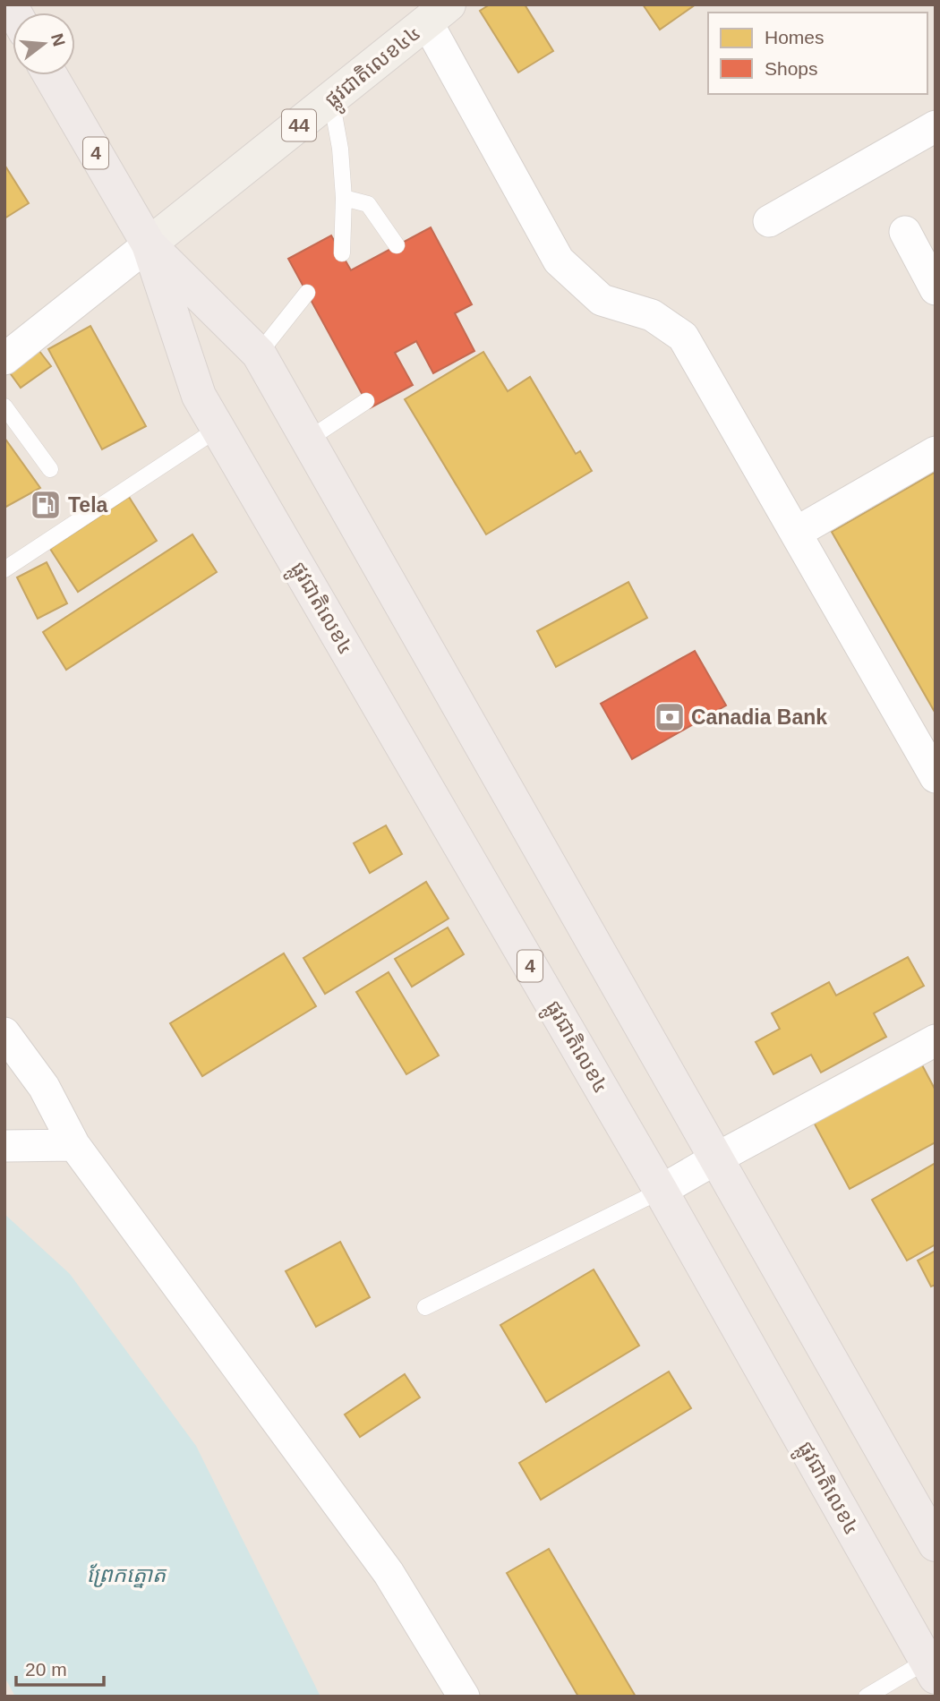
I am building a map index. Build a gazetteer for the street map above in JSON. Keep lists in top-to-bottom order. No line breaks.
{"streets":{"highway":["4","ផ្លូវជាតិលេខ៤"],"main road":["ផ្លូវជាតិលេខ៤៤","44"]},"crossings":[["ផ្លូវជាតិលេខ៤៤","ផ្លូវជាតិលេខ៤"]],"water":["ព្រែកត្នោត"],"places":{"fuel station":["Tela"],"bank":["Canadia Bank"]},"legend":["Homes","Shops"],"scale_bar":"20 m","north":"right"}
